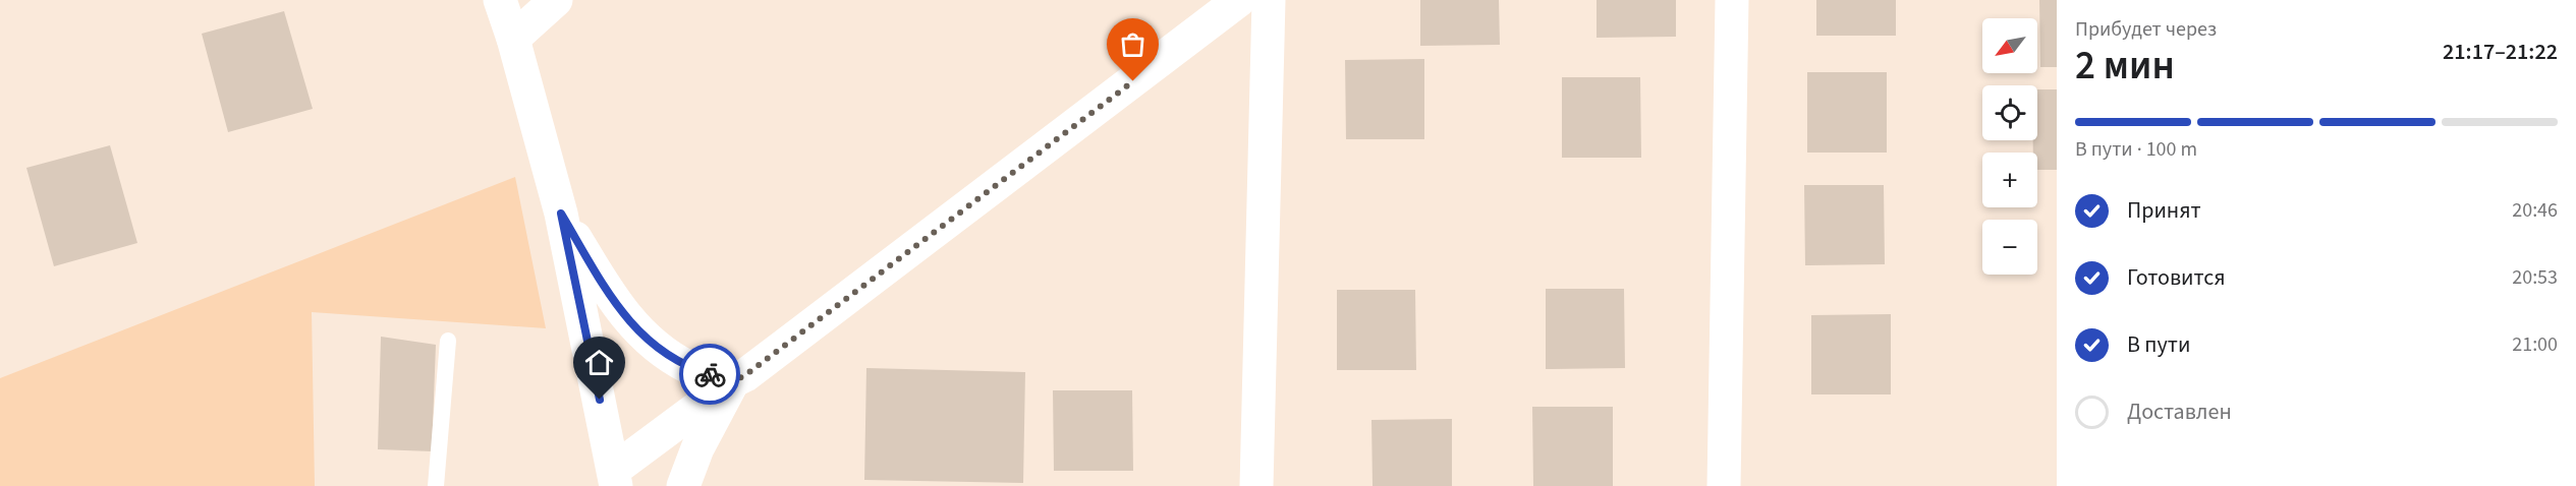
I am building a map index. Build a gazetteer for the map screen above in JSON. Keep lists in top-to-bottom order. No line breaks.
{"north":"bottom left","page":{"heading":["2 мин","Прибудет через","21:17–21:22"],"map_buttons":["+","−"],"bar":"В пути · 100 m","list":[["Принят","20:46"],["Готовится","20:53"],["В пути","21:00"],"Доставлен"]}}
